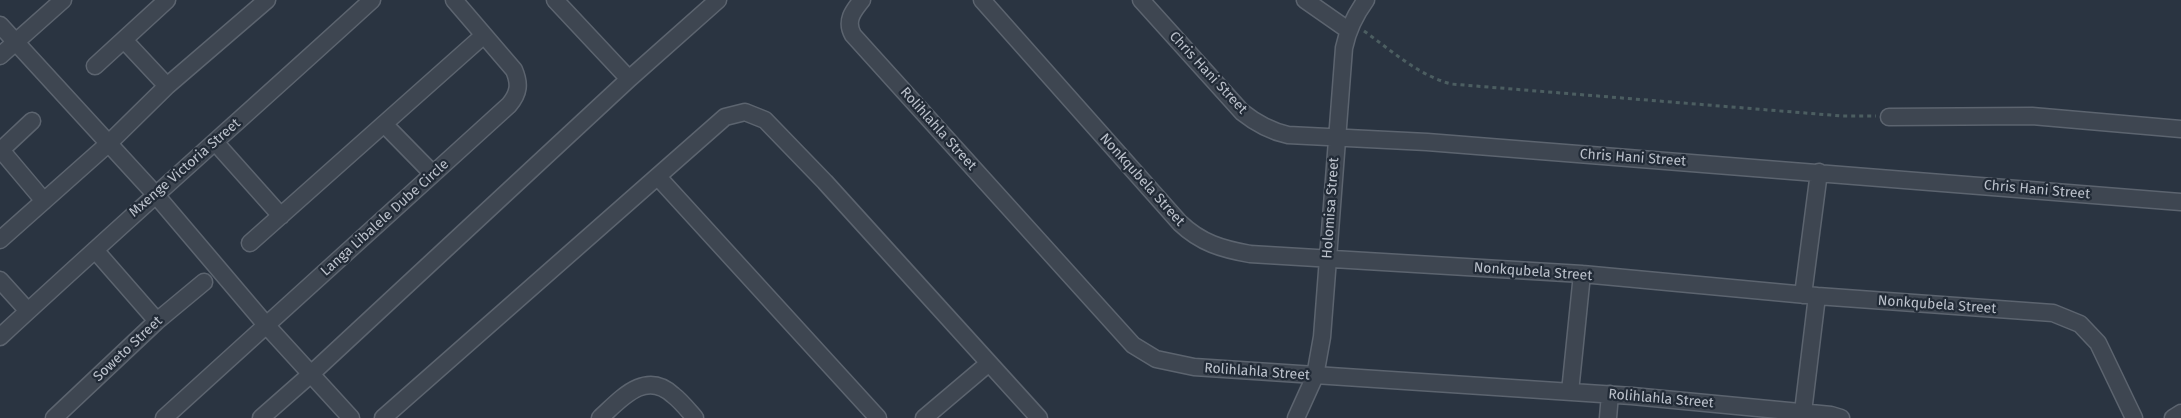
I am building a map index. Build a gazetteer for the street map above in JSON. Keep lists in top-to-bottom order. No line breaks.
{"streets":{"street":["Chris Hani Street","Rolihlahla Street","Mxenge Victoria Street","Nonkqubela Street","Holomisa Street","Langa Libalele Dube Circle","Soweto Street"]},"crossings":[["Chris Hani Street","Holomisa Street"],["Rolihlahla Street","Holomisa Street"],["Nonkqubela Street","Holomisa Street"]]}
